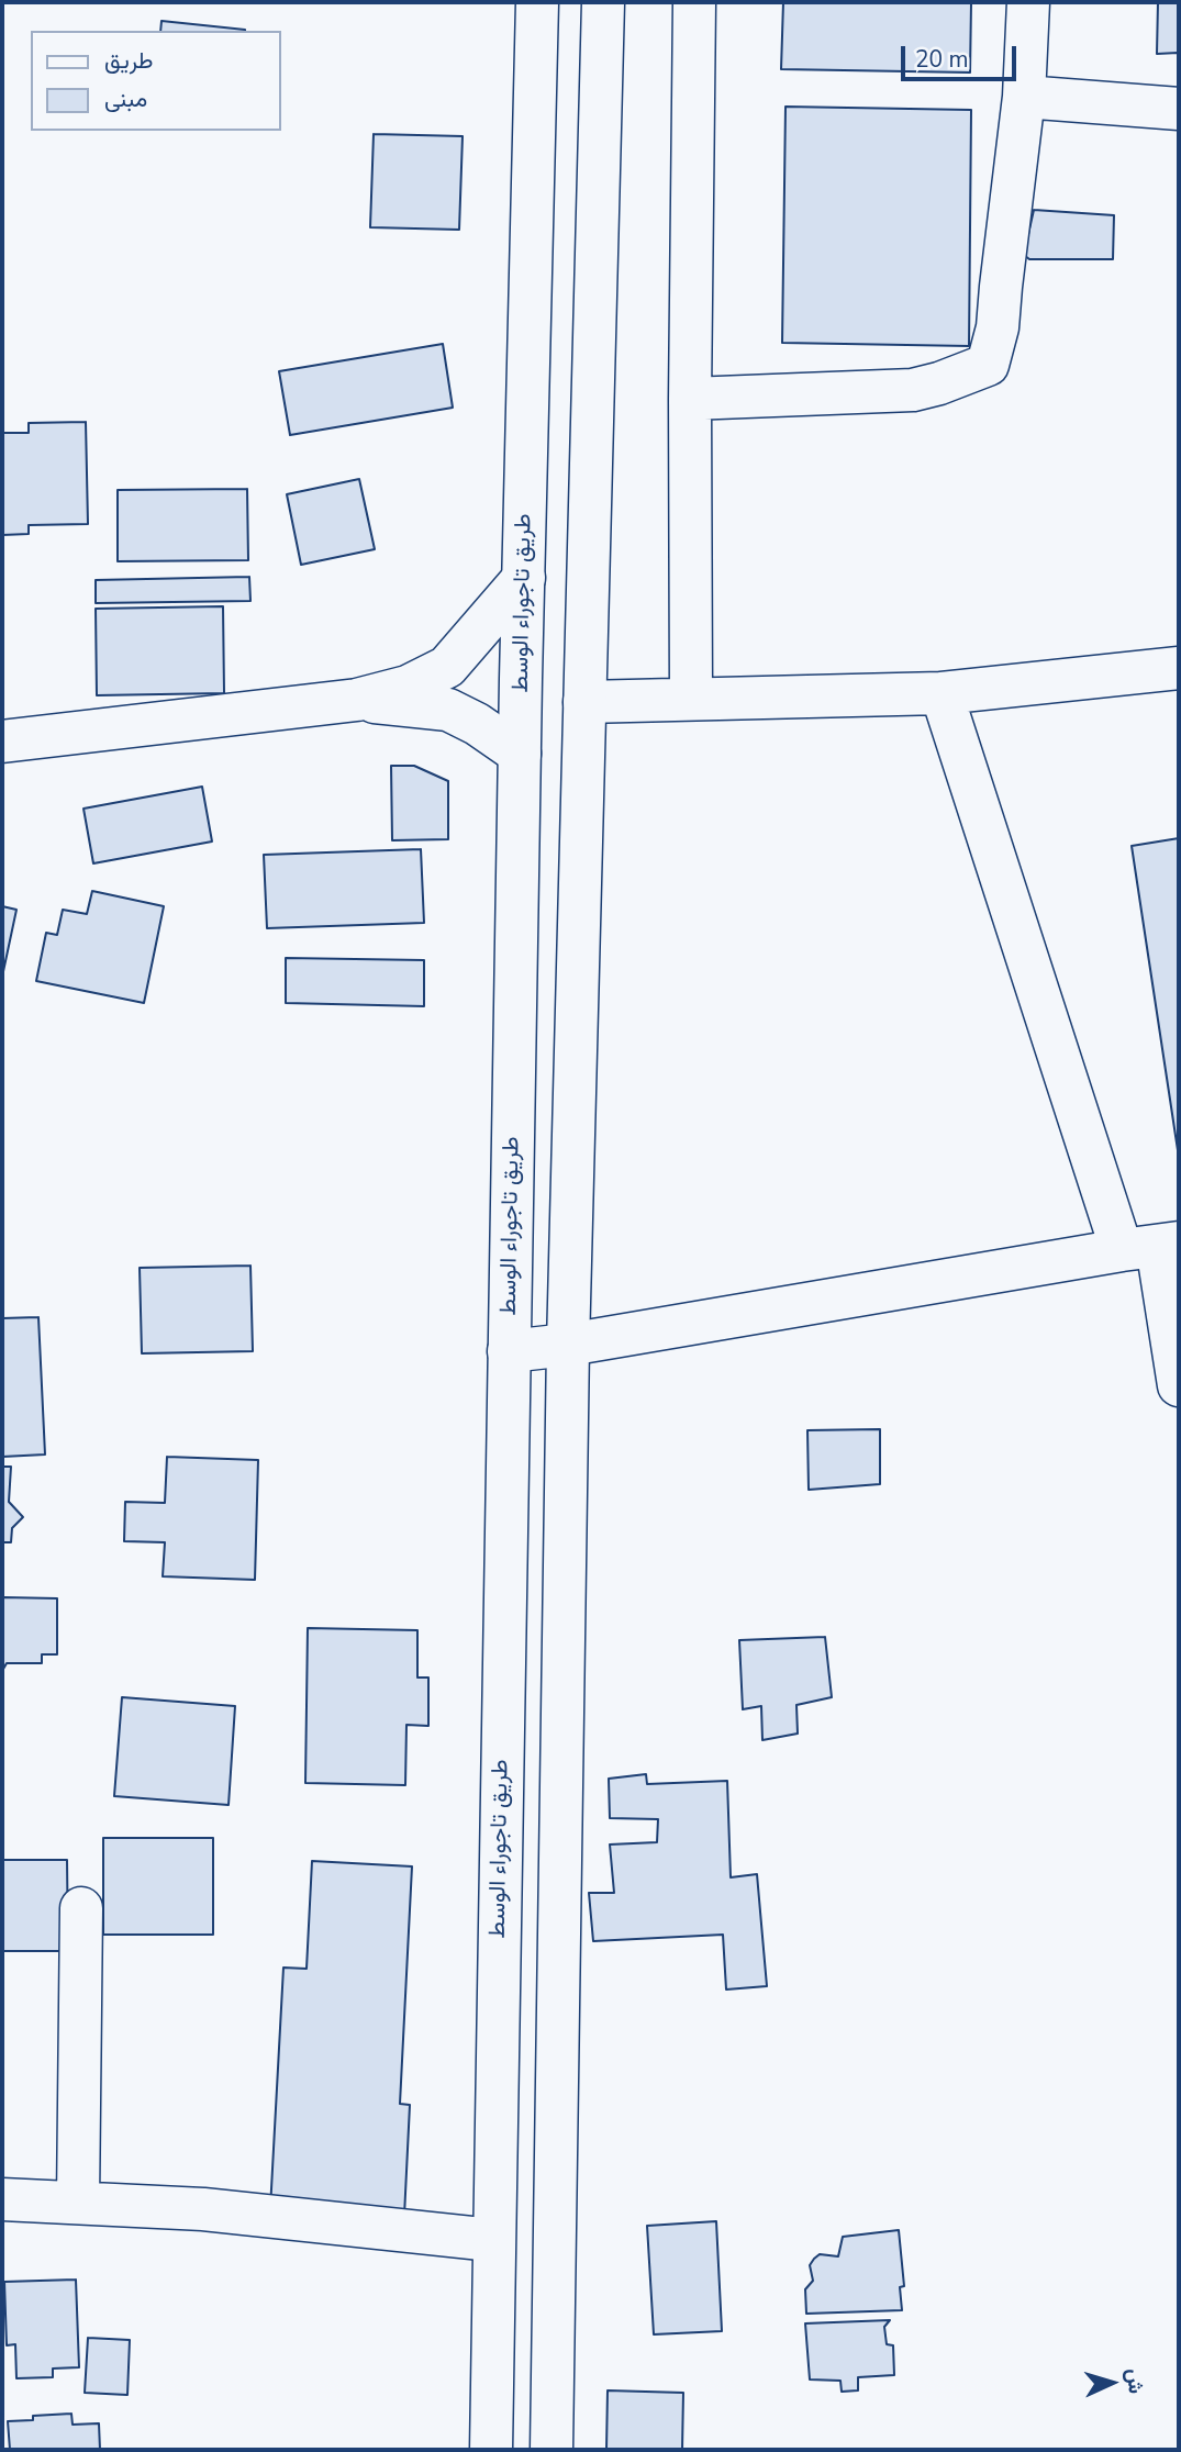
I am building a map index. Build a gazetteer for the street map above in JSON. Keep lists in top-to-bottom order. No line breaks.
{"streets":{"street":["طريق تاجوراء الوسط"]},"legend":["طريق","مبنى"],"scale_bar":"20 m","north":"right"}
